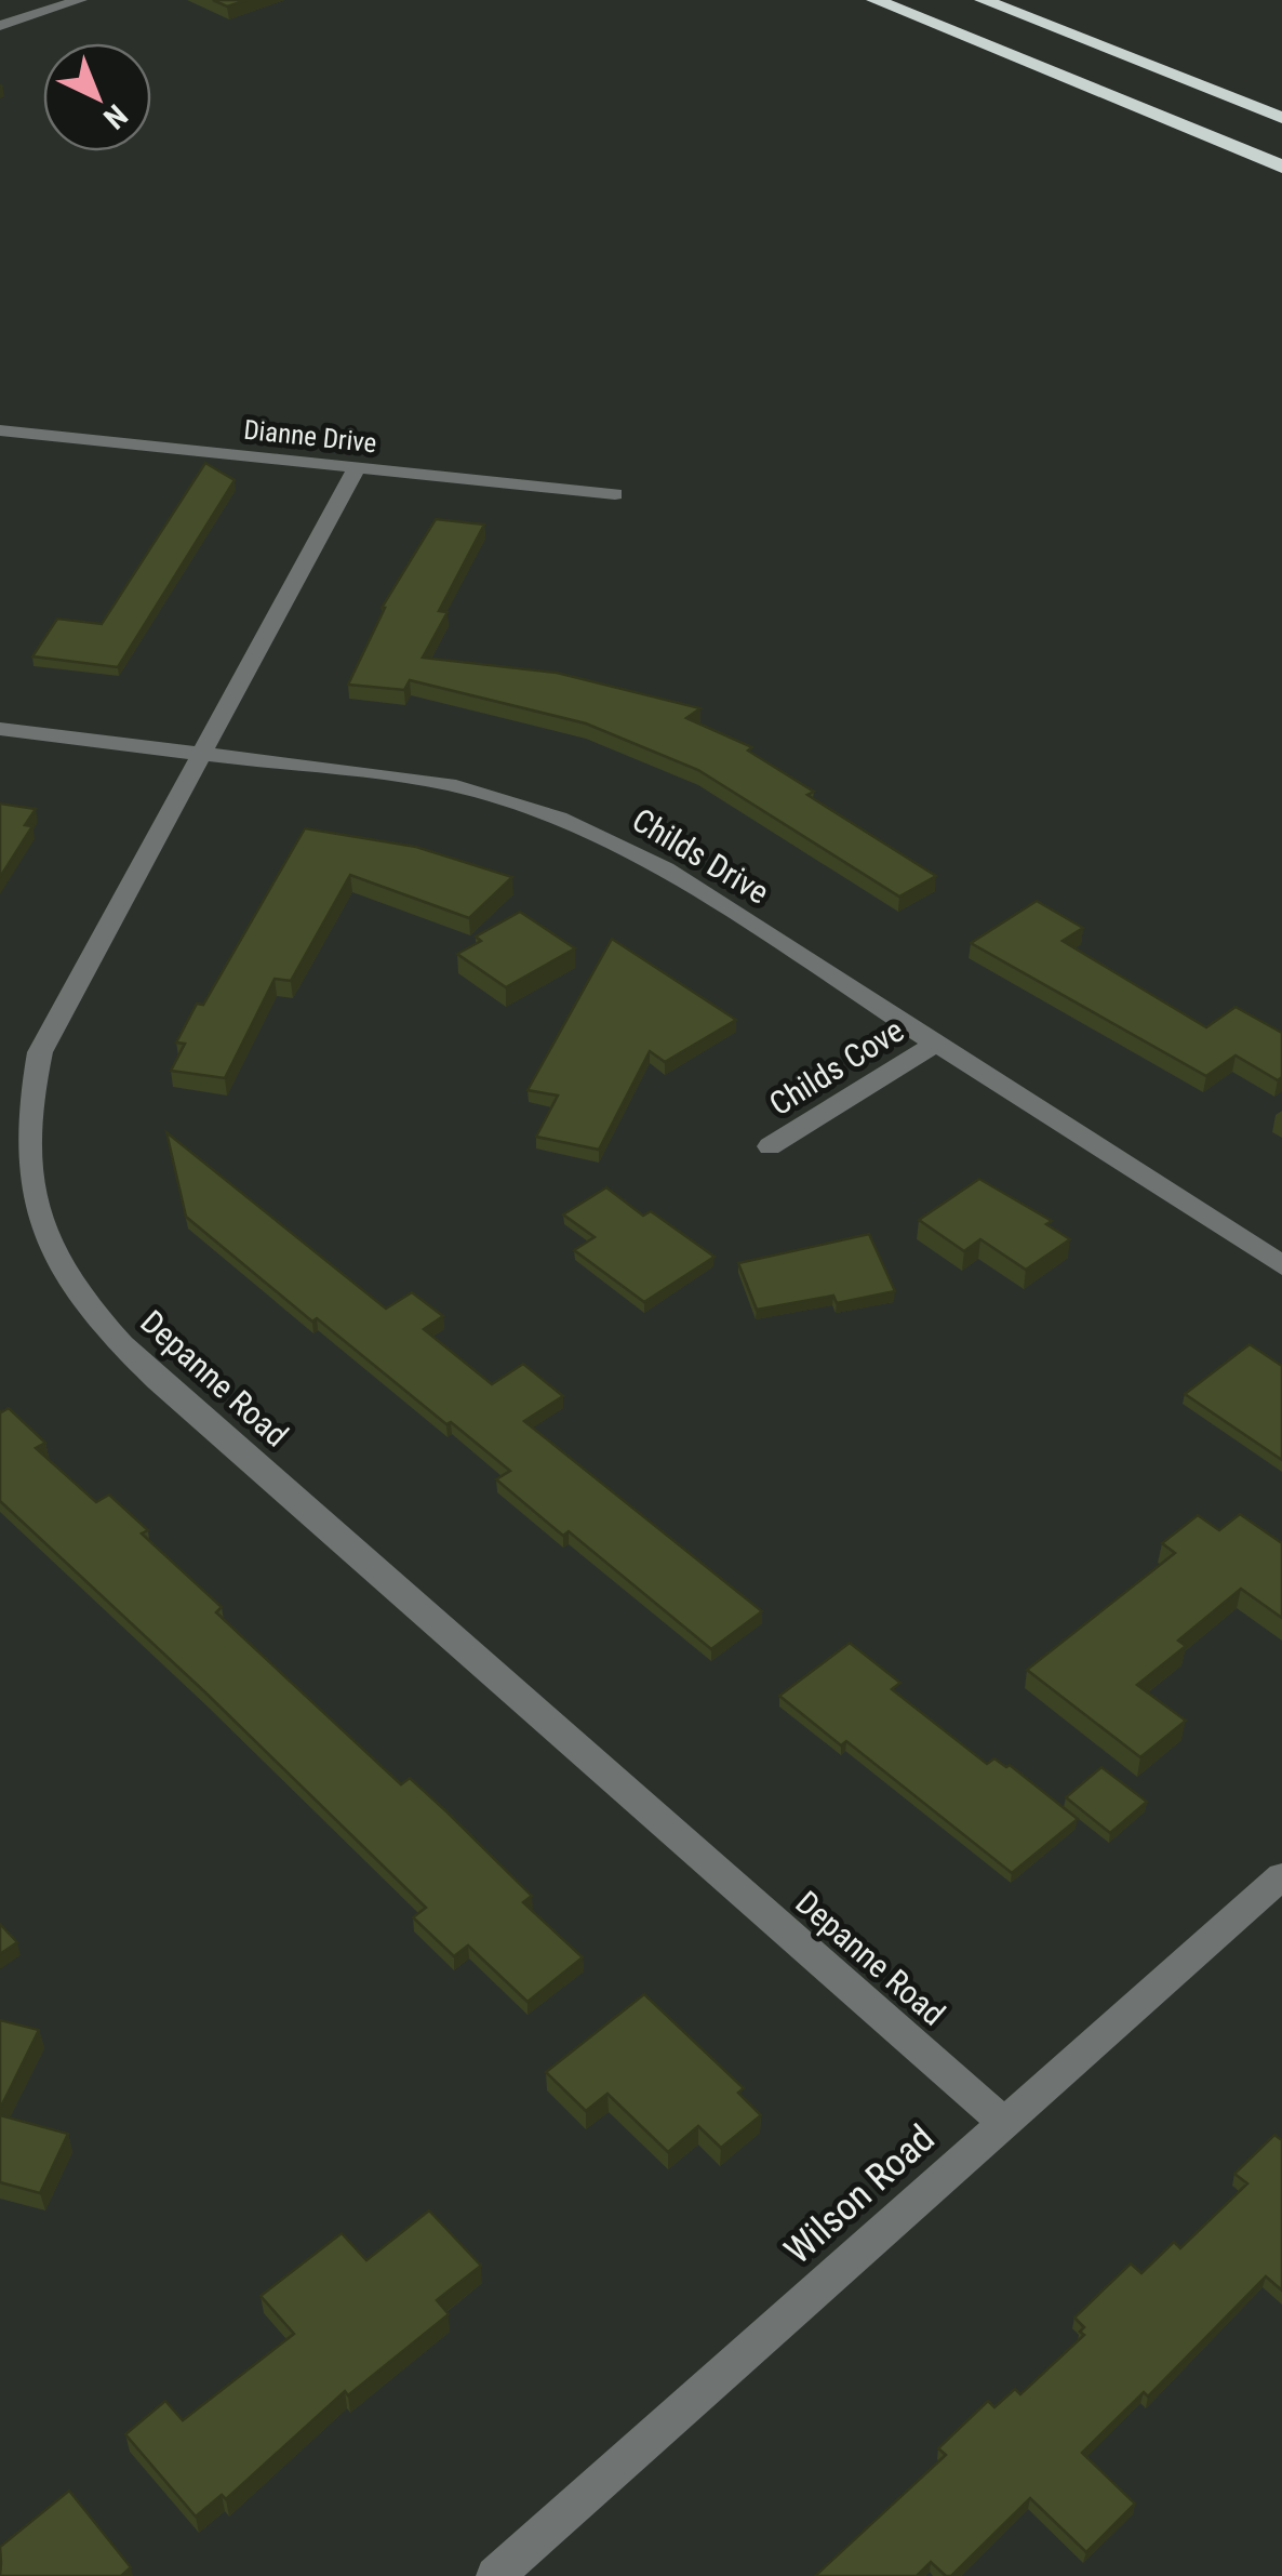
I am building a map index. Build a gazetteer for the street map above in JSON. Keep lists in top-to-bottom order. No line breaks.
{"streets":{"street":["Dianne Drive","Childs Drive","Childs Cove","Depanne Road","Wilson Road"]},"crossings":[["Dianne Drive","Depanne Road"],["Childs Drive","Childs Cove"],["Childs Drive","Depanne Road"],["Depanne Road","Wilson Road"]],"north":"bottom right"}
